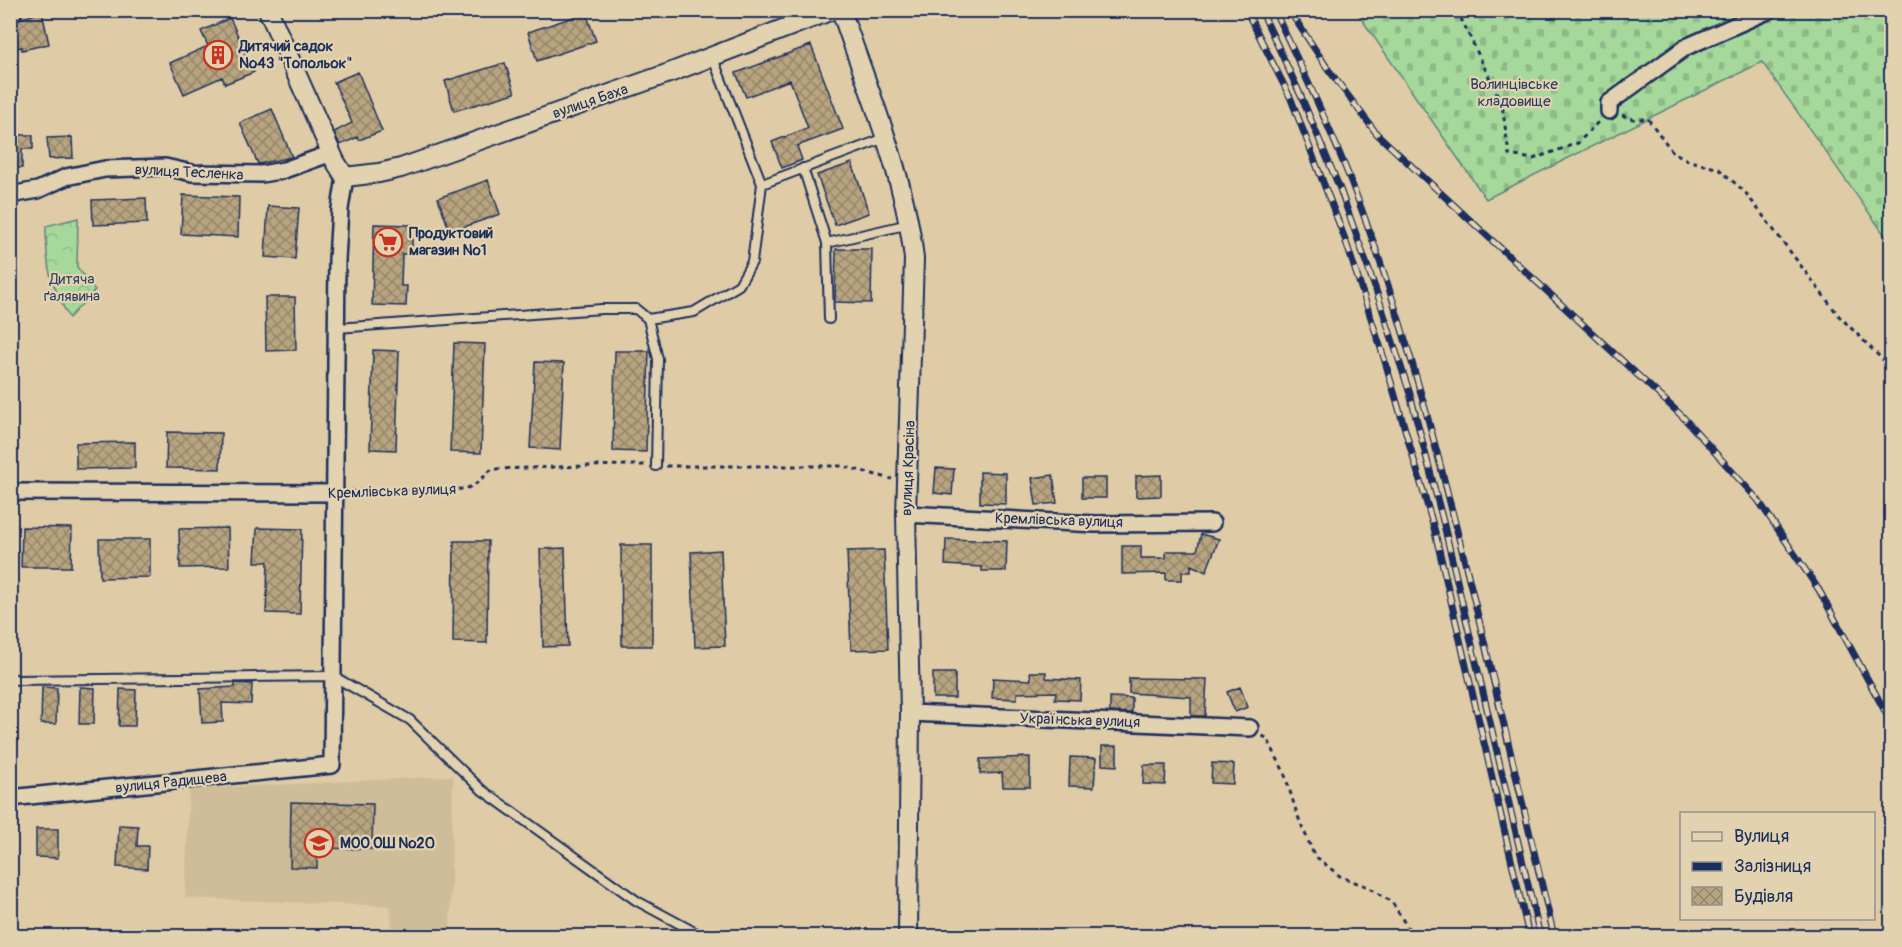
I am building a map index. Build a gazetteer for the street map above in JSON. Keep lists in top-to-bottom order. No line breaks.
{"streets":{"street":["вулиця Баха","вулиця Тесленка","вулиця Красіна","Кремлівська вулиця","Українська вулиця","вулиця Радищева"]},"crossings":[["вулиця Красіна","Кремлівська вулиця"],["вулиця Красіна","Українська вулиця"]],"parks":["Волинцівське кладовище","Дитяча ґалявина"],"places":{"building":["Дитячий садок №43 \"Топольок\""],"supermarket":["Продуктовий магазин №1"],"school or university":["МОО ОШ №20"]},"legend":["Вулиця","Залізниця","Будівля"]}
